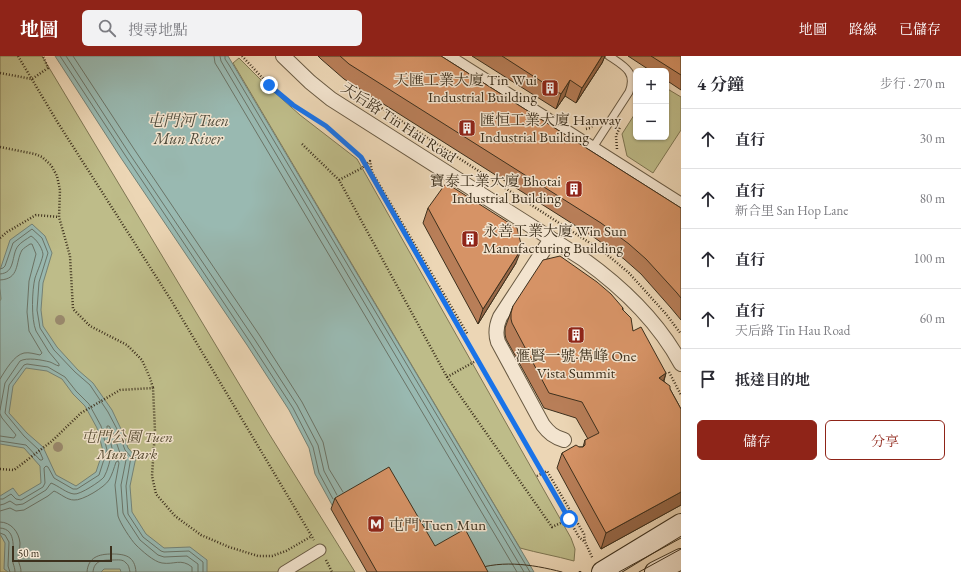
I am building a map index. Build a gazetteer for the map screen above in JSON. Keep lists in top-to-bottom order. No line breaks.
{"streets":{"street":["天后路 Tin Hau Road"]},"water":["屯門河 Tuen Mun River"],"parks":["屯門公園 Tuen Mun Park"],"places":{"building":["天匯工業大廈 Tin Wui Industrial Building","匯恒工業大廈 Hanway Industrial Building","寶泰工業大廈 Bhotai Industrial Building","永善工業大廈 Win Sun Manufacturing Building","滙賢一號·雋峰 One Vista Summit"],"metro station":["屯門 Tuen Mun"]},"scale_bar":"50 m","page":{"header":"地圖","search":"搜尋地點","nav":["地圖","路線","已儲存"],"heading":["4 分鐘","步行 · 270 m"],"map_buttons":["+","−"],"list":[["直行","30 m"],["直行","新合里 San Hop Lane","80 m"],["直行","100 m"],["直行","天后路 Tin Hau Road","60 m"],"抵達目的地"],"buttons":["儲存","分享"],"scale":"50 m"}}
